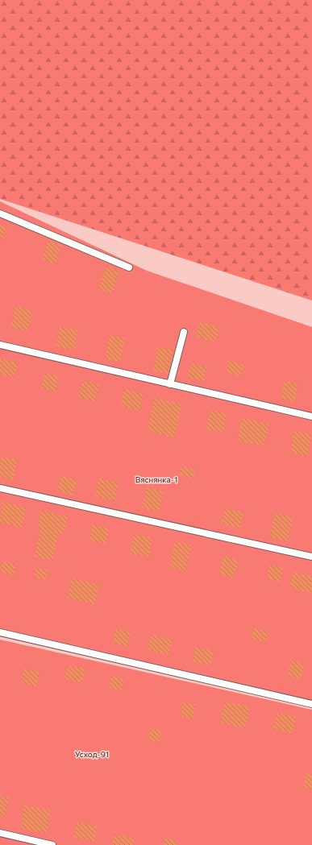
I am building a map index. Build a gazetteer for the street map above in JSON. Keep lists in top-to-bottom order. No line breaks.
{"parks":["Вяснянка-1","Усход-91"]}
